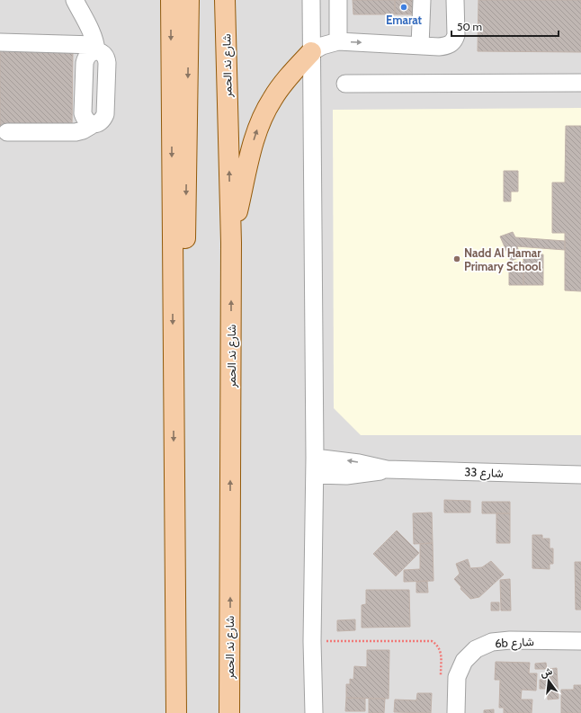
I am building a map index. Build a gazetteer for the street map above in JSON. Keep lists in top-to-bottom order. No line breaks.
{"streets":{"main road":["شارع ند الحمر"],"street":["شارع 33","6b شارع"]},"places":["Emarat","Nadd Al Hamar Primary School"],"scale_bar":"50 m","north":"top"}
